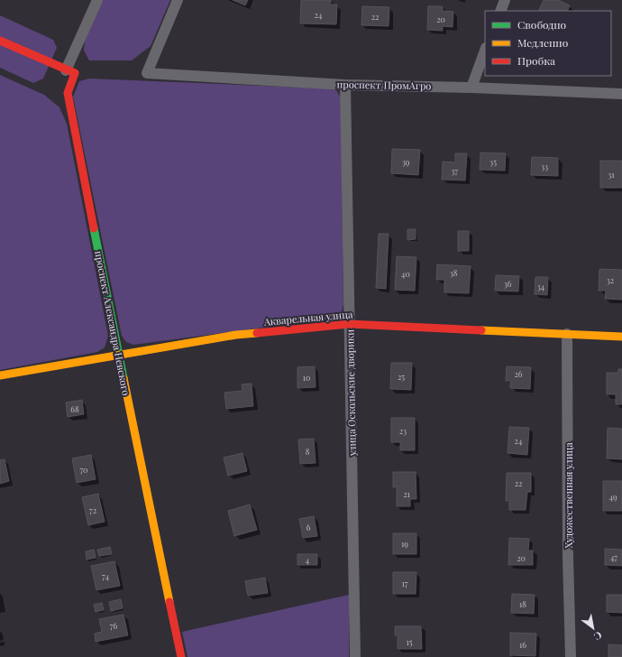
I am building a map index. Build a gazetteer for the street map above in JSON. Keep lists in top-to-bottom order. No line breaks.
{"streets":{"street":["проспект ПромАгро","Акварельная улица","проспект Александра Невского","улица Оскольские дворики","Художественная улица"]},"crossings":[["проспект ПромАгро","улица Оскольские дворики"],["Акварельная улица","проспект Александра Невского"],["Акварельная улица","улица Оскольские дворики"],["Акварельная улица","Художественная улица"]],"house_numbers":["24","22","20","39","35","33","37","31","38","40","32","36","34","26","25","10","68","23","24","8","70","22","21","49","72","6","19","47","20","4","74","17","18","76","15","16"],"legend":["Свободно","Медленно","Пробка"],"north":"bottom right"}
